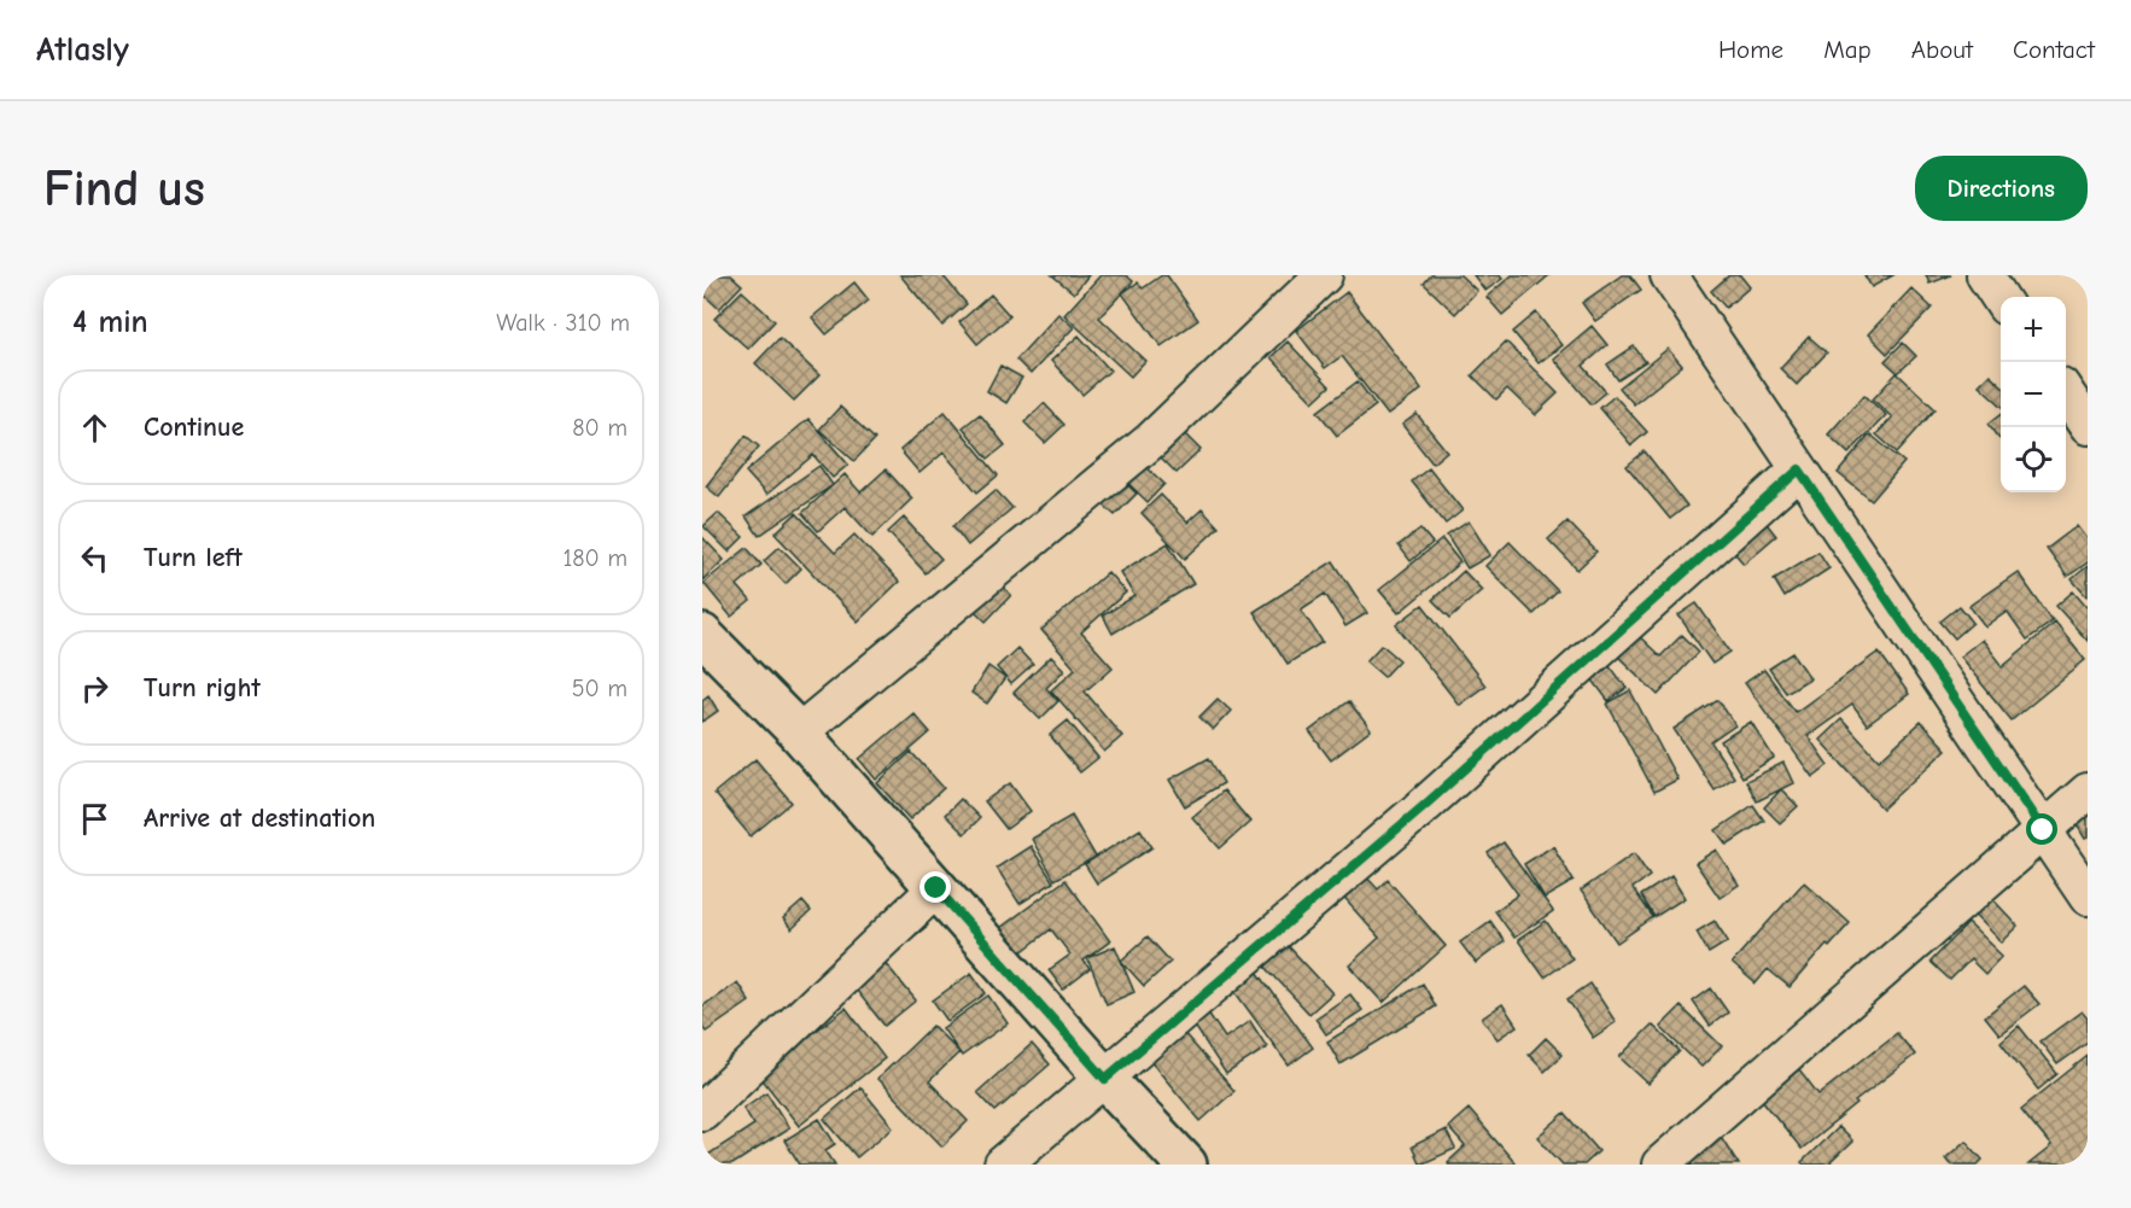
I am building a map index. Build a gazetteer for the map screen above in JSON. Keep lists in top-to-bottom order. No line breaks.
{"page":{"header":"Atlasly","nav":["Home","Map","About","Contact"],"buttons":"Directions","title":"Find us","heading":["4 min","Walk · 310 m"],"map_buttons":["+","−"],"list":[["Continue","80 m"],["Turn left","180 m"],["Turn right","50 m"],"Arrive at destination"]}}
